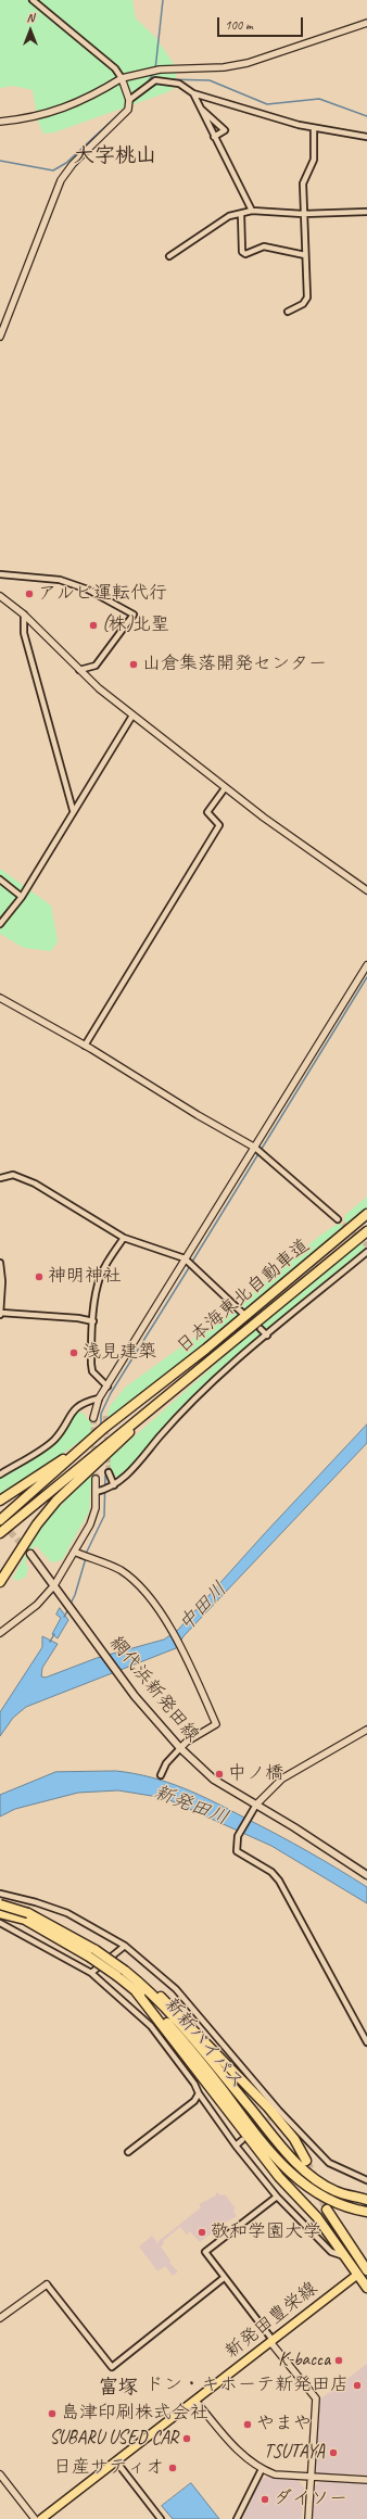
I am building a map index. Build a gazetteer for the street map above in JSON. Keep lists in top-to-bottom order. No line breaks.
{"streets":{"highway":["日本海東北自動車道","新新バイパス"],"main road":["網代浜新発田線","新発田豊栄線"]},"districts":["大字桃山","富塚"],"water":["中田川","新発田川"],"places":["アルビ運転代行","(株)北聖","山倉集落開発センター","神明神社","浅見建築","中ノ橋","敬和学園大学","K-bacca","ドン・キホーテ新発田店","島津印刷株式会社","やまや","SUBARU USED CAR","TSUTAYA","日産サティオ","ダイソー"],"scale_bar":"100 m","north":"top"}
